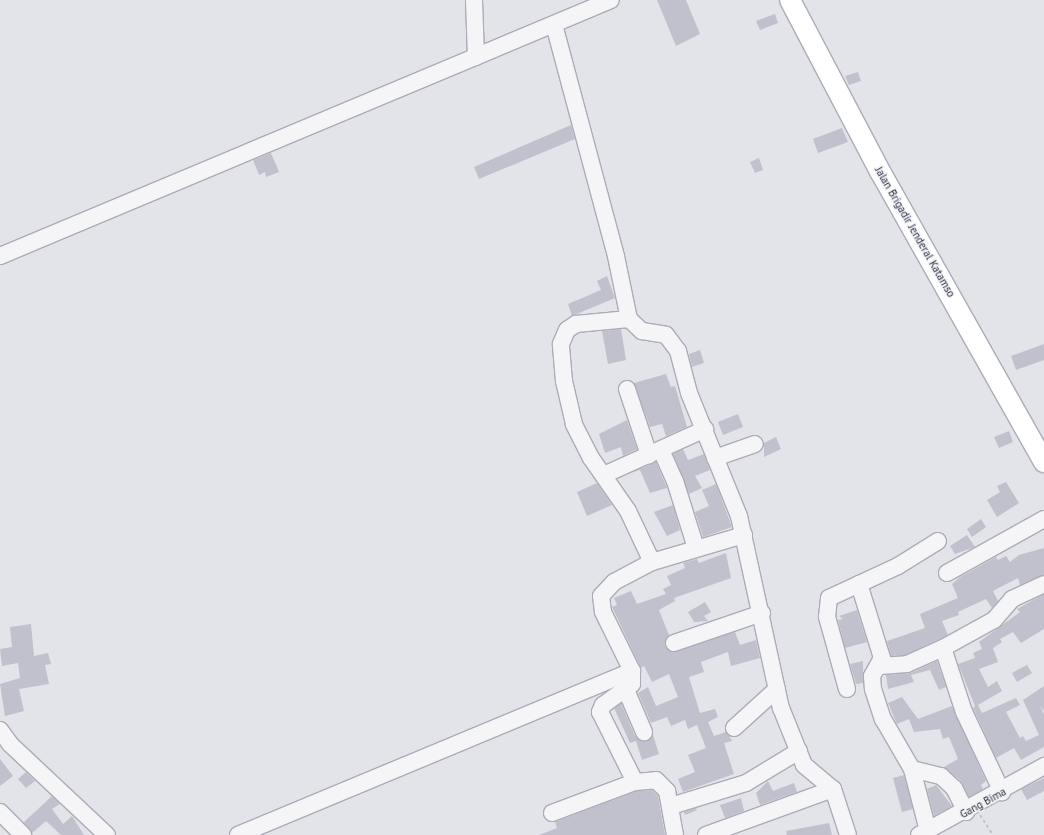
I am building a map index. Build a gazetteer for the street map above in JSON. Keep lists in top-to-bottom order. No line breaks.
{"streets":{"main road":["Jalan Brigadir Jenderal Katamso"],"street":["Gang Bima"]}}
